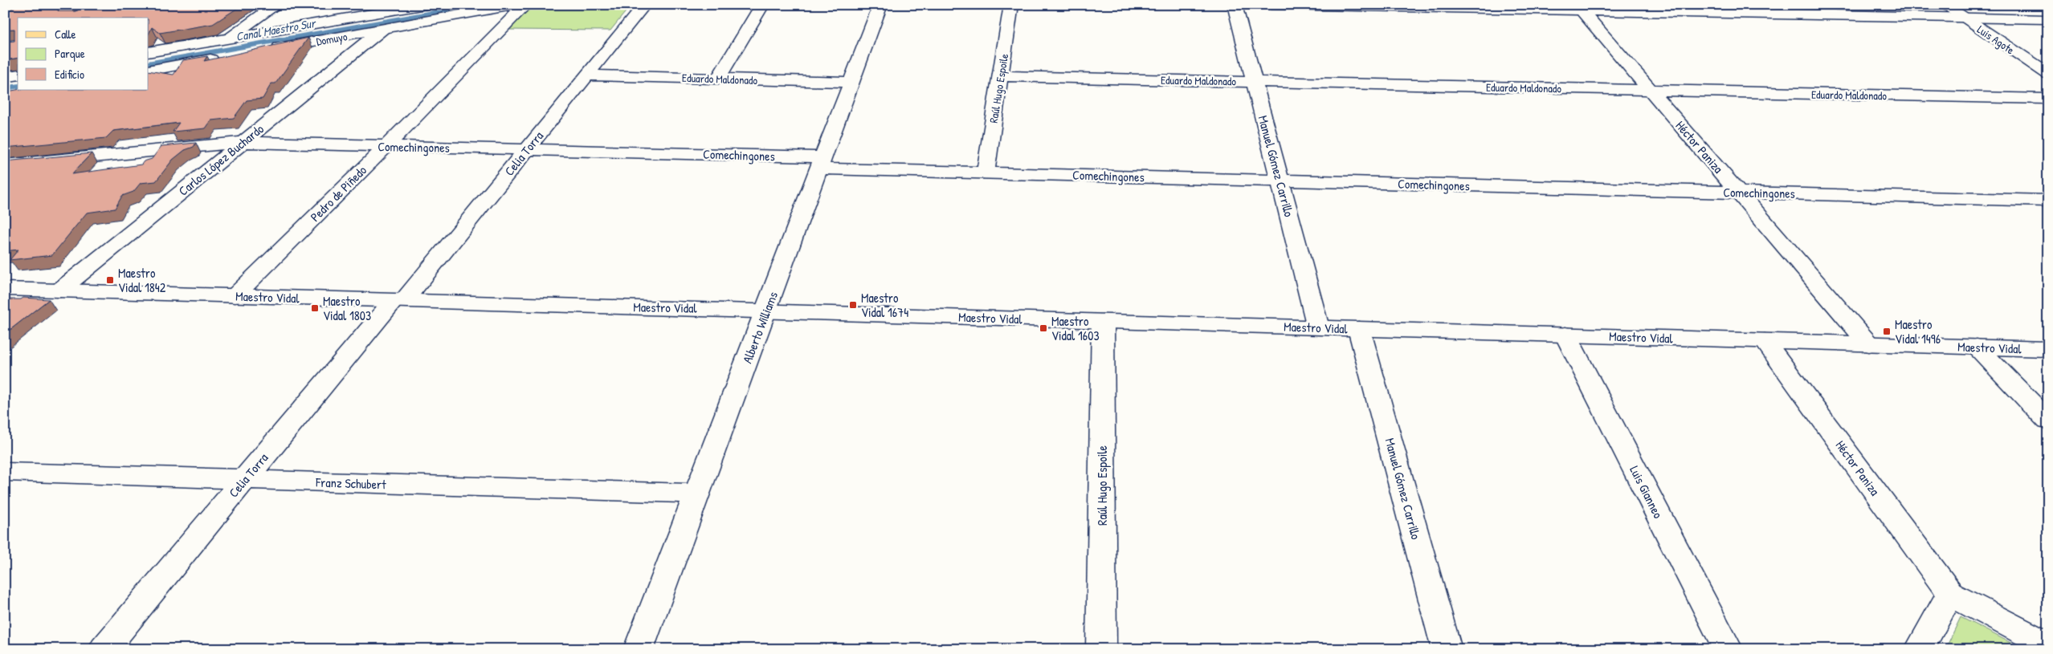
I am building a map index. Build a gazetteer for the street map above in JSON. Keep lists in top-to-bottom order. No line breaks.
{"streets":{"street":["Domuyo","Luis Agote","Eduardo Maldonado","Raúl Hugo Espoile","Comechingones","Héctor Paniza","Celia Torra","Carlos López Buchardo","Manuel Gómez Carrillo","Pedro de Piñedo","Maestro Vidal","Alberto Williams","Franz Schubert","Luis Gianneo"]},"crossings":[["Domuyo","Carlos López Buchardo"],["Eduardo Maldonado","Raúl Hugo Espoile"],["Eduardo Maldonado","Héctor Paniza"],["Eduardo Maldonado","Celia Torra"],["Eduardo Maldonado","Manuel Gómez Carrillo"],["Eduardo Maldonado","Alberto Williams"],["Raúl Hugo Espoile","Comechingones"],["Raúl Hugo Espoile","Maestro Vidal"],["Comechingones","Héctor Paniza"],["Comechingones","Celia Torra"],["Comechingones","Carlos López Buchardo"],["Comechingones","Manuel Gómez Carrillo"],["Comechingones","Pedro de Piñedo"],["Comechingones","Alberto Williams"],["Héctor Paniza","Maestro Vidal"],["Celia Torra","Maestro Vidal"],["Celia Torra","Franz Schubert"],["Carlos López Buchardo","Maestro Vidal"],["Manuel Gómez Carrillo","Maestro Vidal"],["Pedro de Piñedo","Maestro Vidal"],["Maestro Vidal","Alberto Williams"],["Maestro Vidal","Luis Gianneo"],["Alberto Williams","Franz Schubert"]],"water":["Canal Maestro Sur"],"places":{"transit":["Maestro Vidal 1842","Maestro Vidal 1674","Maestro Vidal 1803","Maestro Vidal 1603","Maestro Vidal 1496"]},"legend":["Calle","Parque","Edificio"]}
